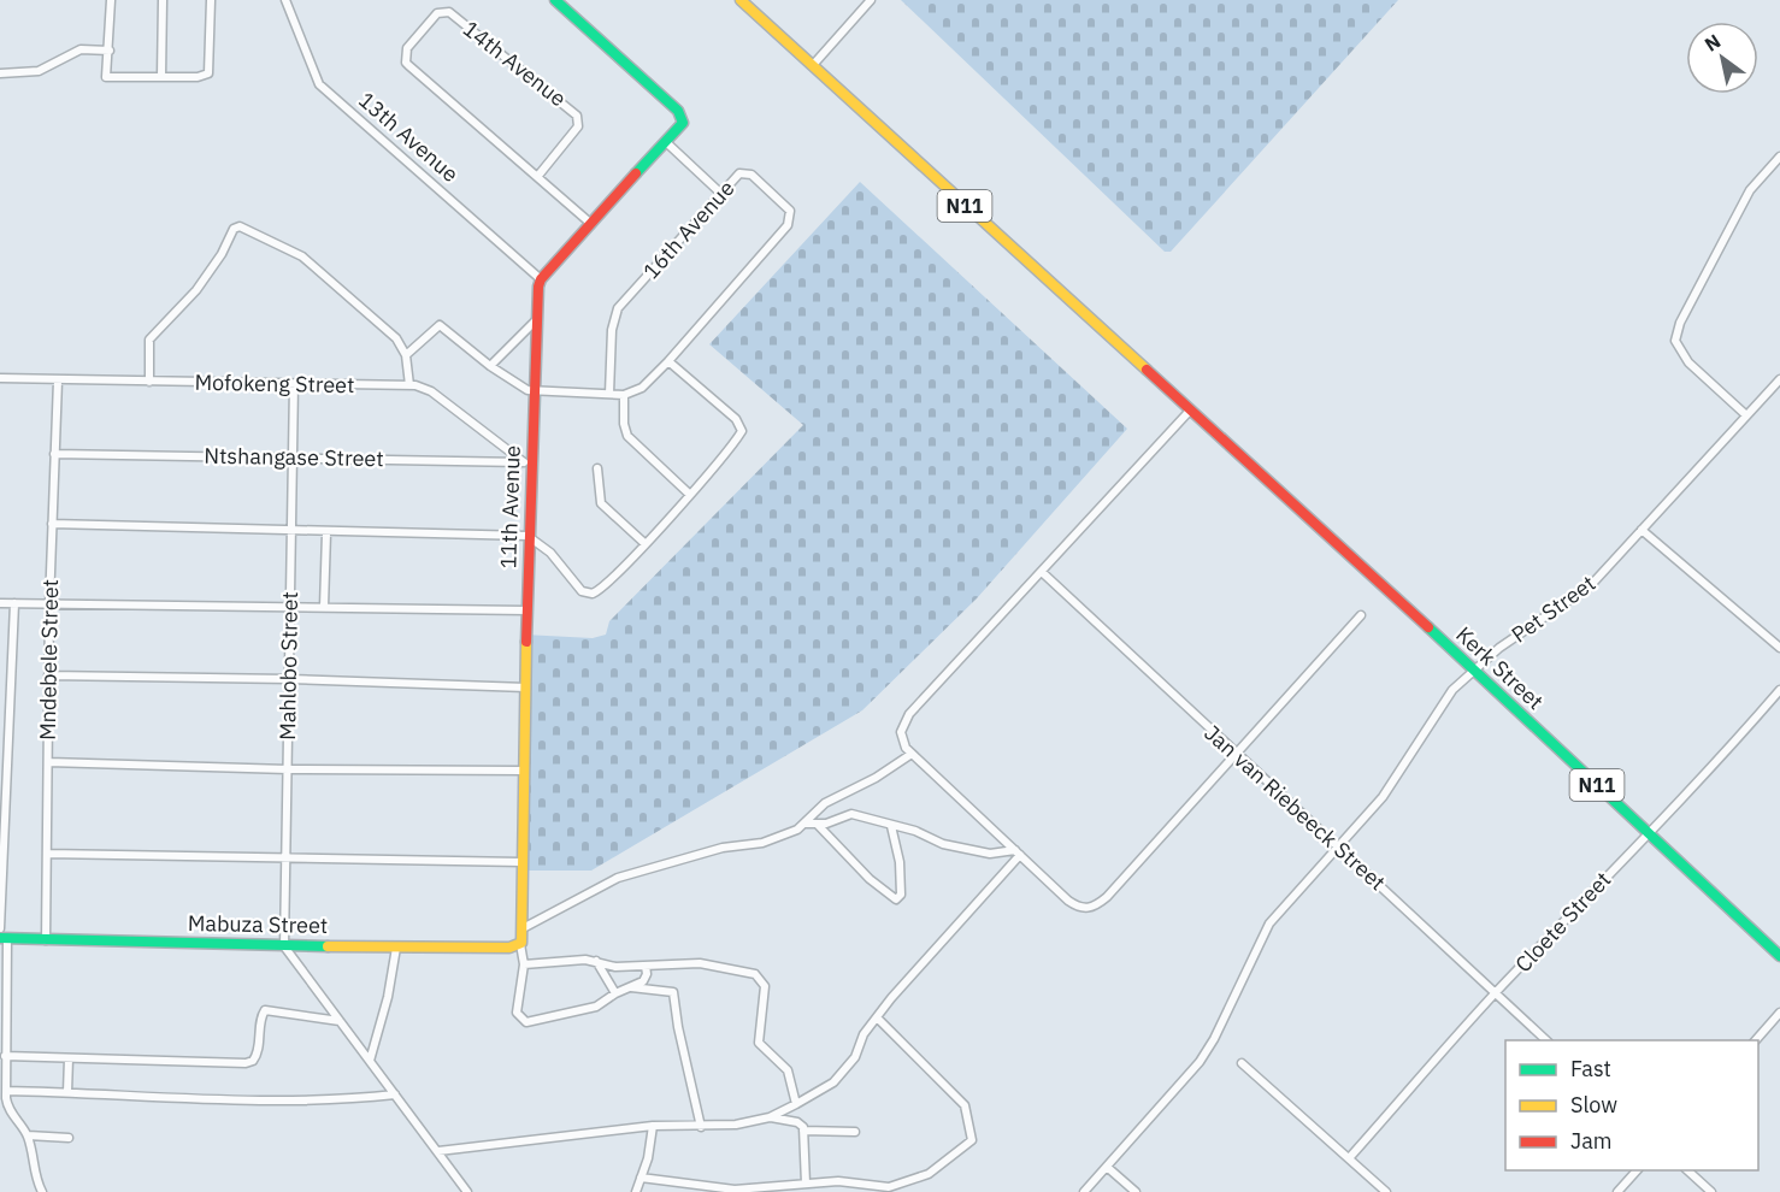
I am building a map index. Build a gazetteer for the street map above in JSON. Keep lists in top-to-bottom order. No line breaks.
{"streets":{"main road":["N11","11th Avenue","Kerk Street","Mabuza Street"],"street":["14th Avenue","13th Avenue","16th Avenue","Mofokeng Street","Ntshangase Street","Pet Street","Mndebele Street","Mahlobo Street","Jan van Riebeeck Street","Cloete Street"]},"crossings":[["13th Avenue","11th Avenue"],["N11","Kerk Street"],["Mofokeng Street","Ntshangase Street"],["Mofokeng Street","11th Avenue"],["Mofokeng Street","Mndebele Street"],["Mofokeng Street","Mahlobo Street"],["Ntshangase Street","11th Avenue"],["Ntshangase Street","Mndebele Street"],["Ntshangase Street","Mahlobo Street"],["11th Avenue","Mabuza Street"],["Pet Street","Kerk Street"],["Pet Street","Jan van Riebeeck Street"],["Mndebele Street","Mabuza Street"],["Mahlobo Street","Mabuza Street"],["Kerk Street","Cloete Street"],["Jan van Riebeeck Street","Cloete Street"]],"legend":["Fast","Slow","Jam"],"north":"top left"}
